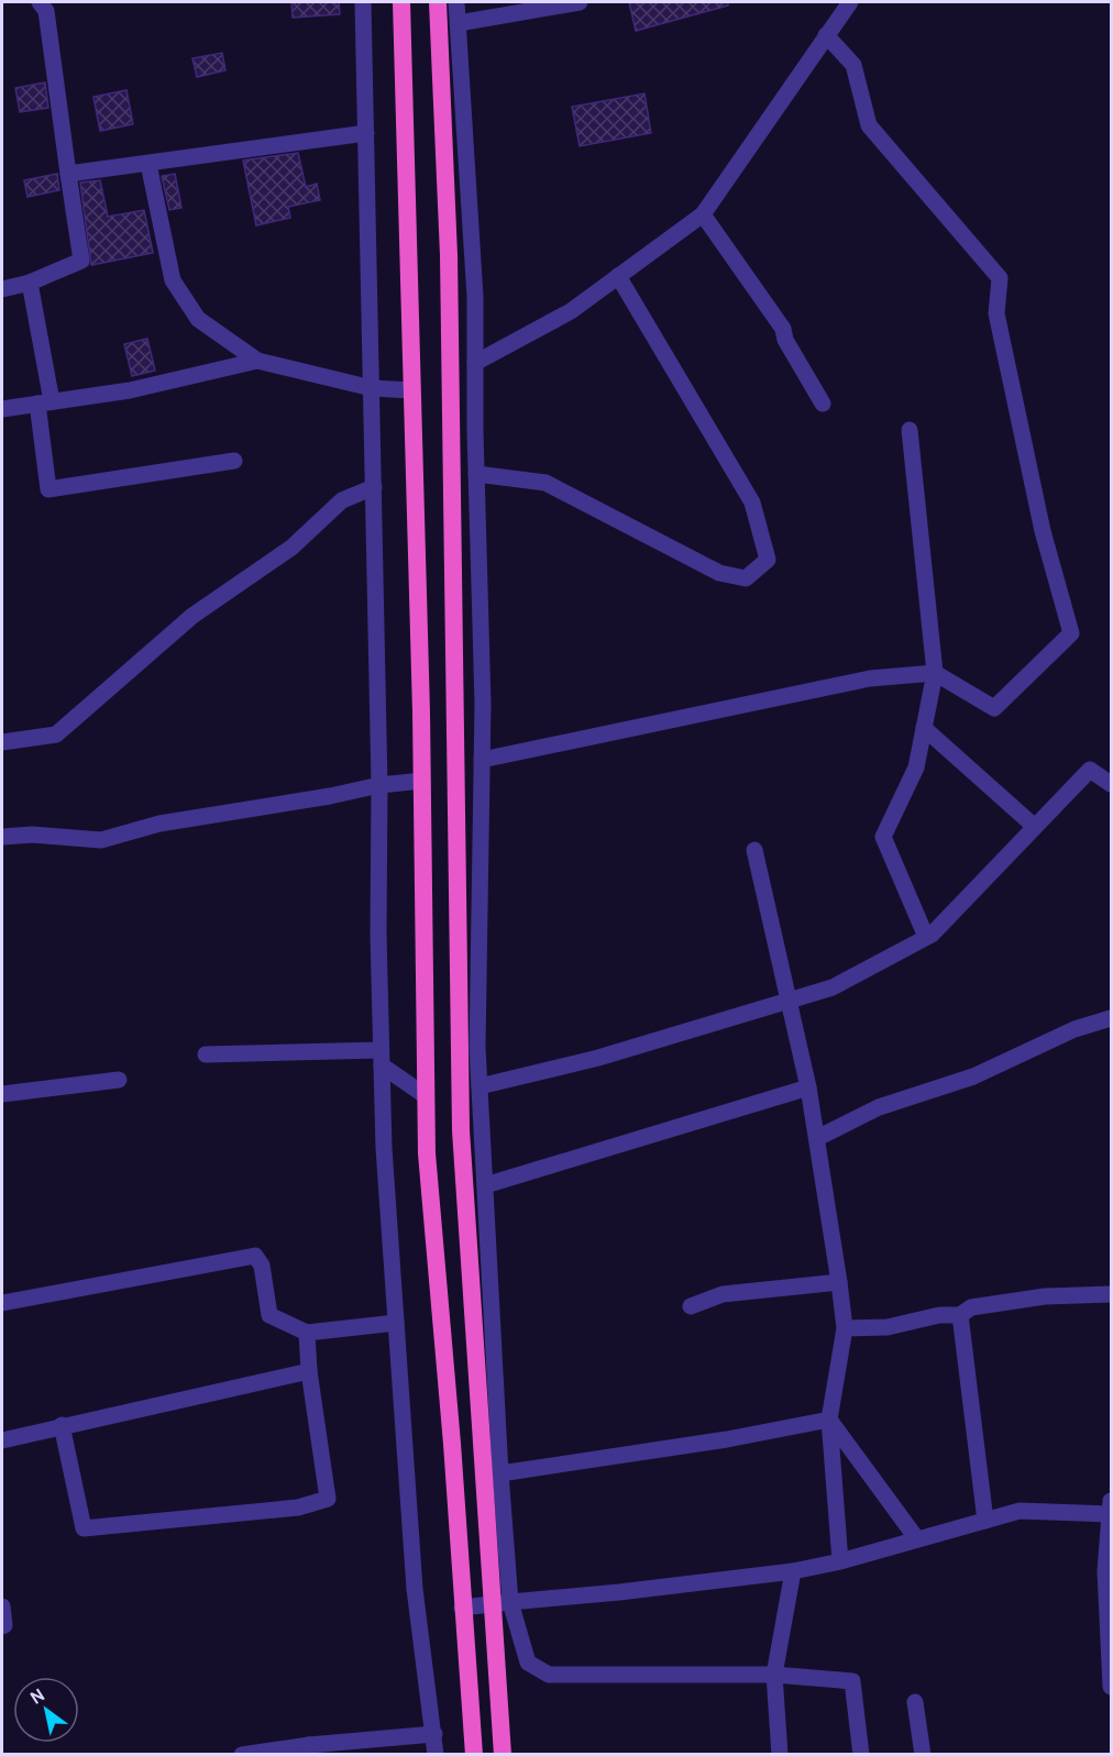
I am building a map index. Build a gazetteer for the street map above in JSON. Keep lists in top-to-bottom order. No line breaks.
{"north":"top left"}
